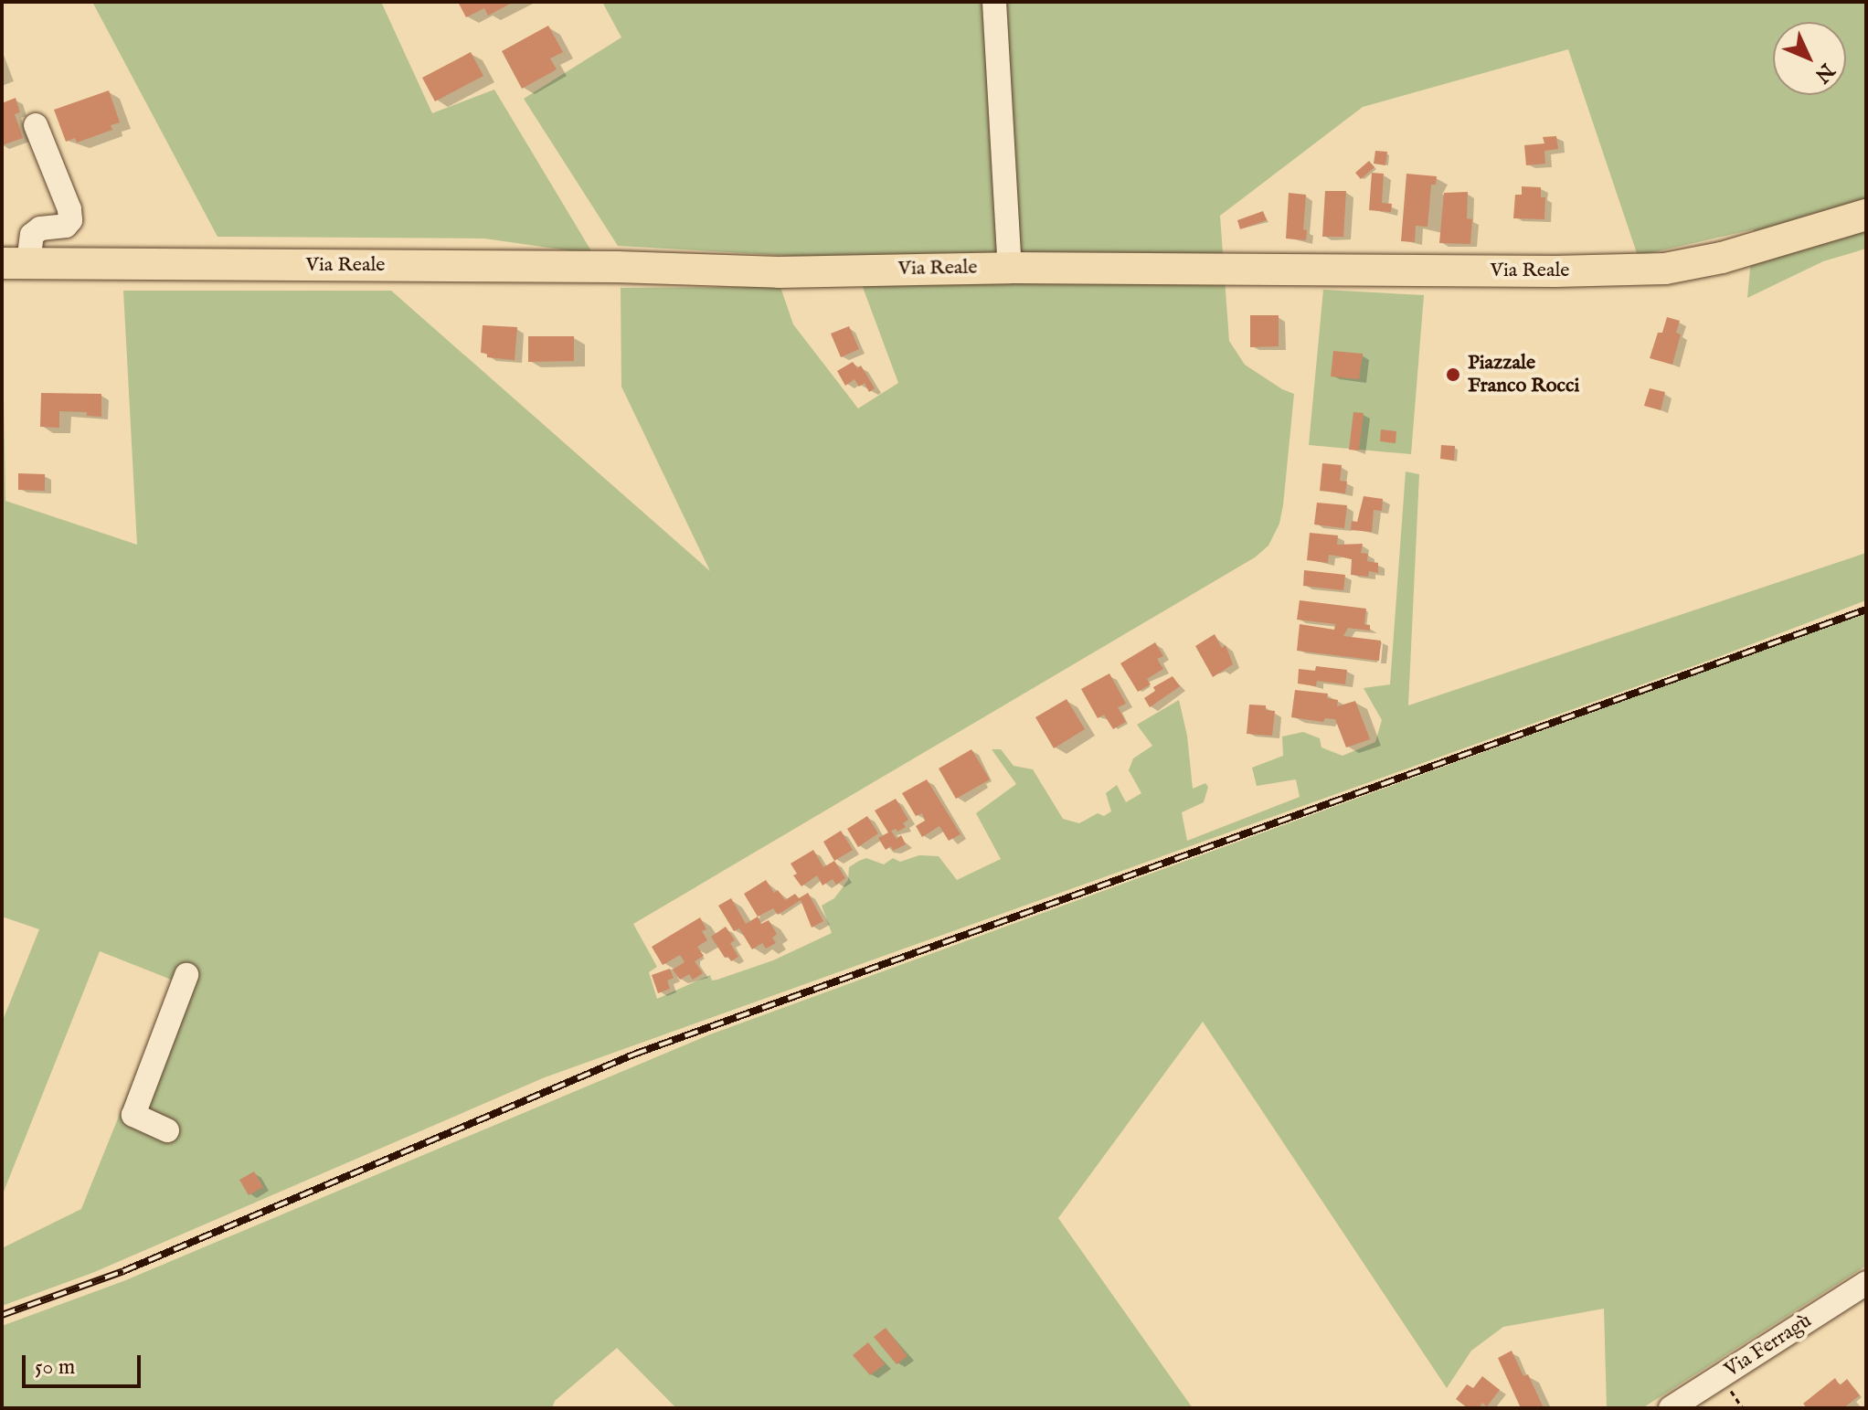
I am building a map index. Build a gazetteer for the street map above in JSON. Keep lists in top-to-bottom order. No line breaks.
{"streets":{"main road":["Via Reale"],"street":["Via Ferragù"]},"places":["Piazzale Franco Rocci"],"scale_bar":"50 m","north":"bottom right"}
